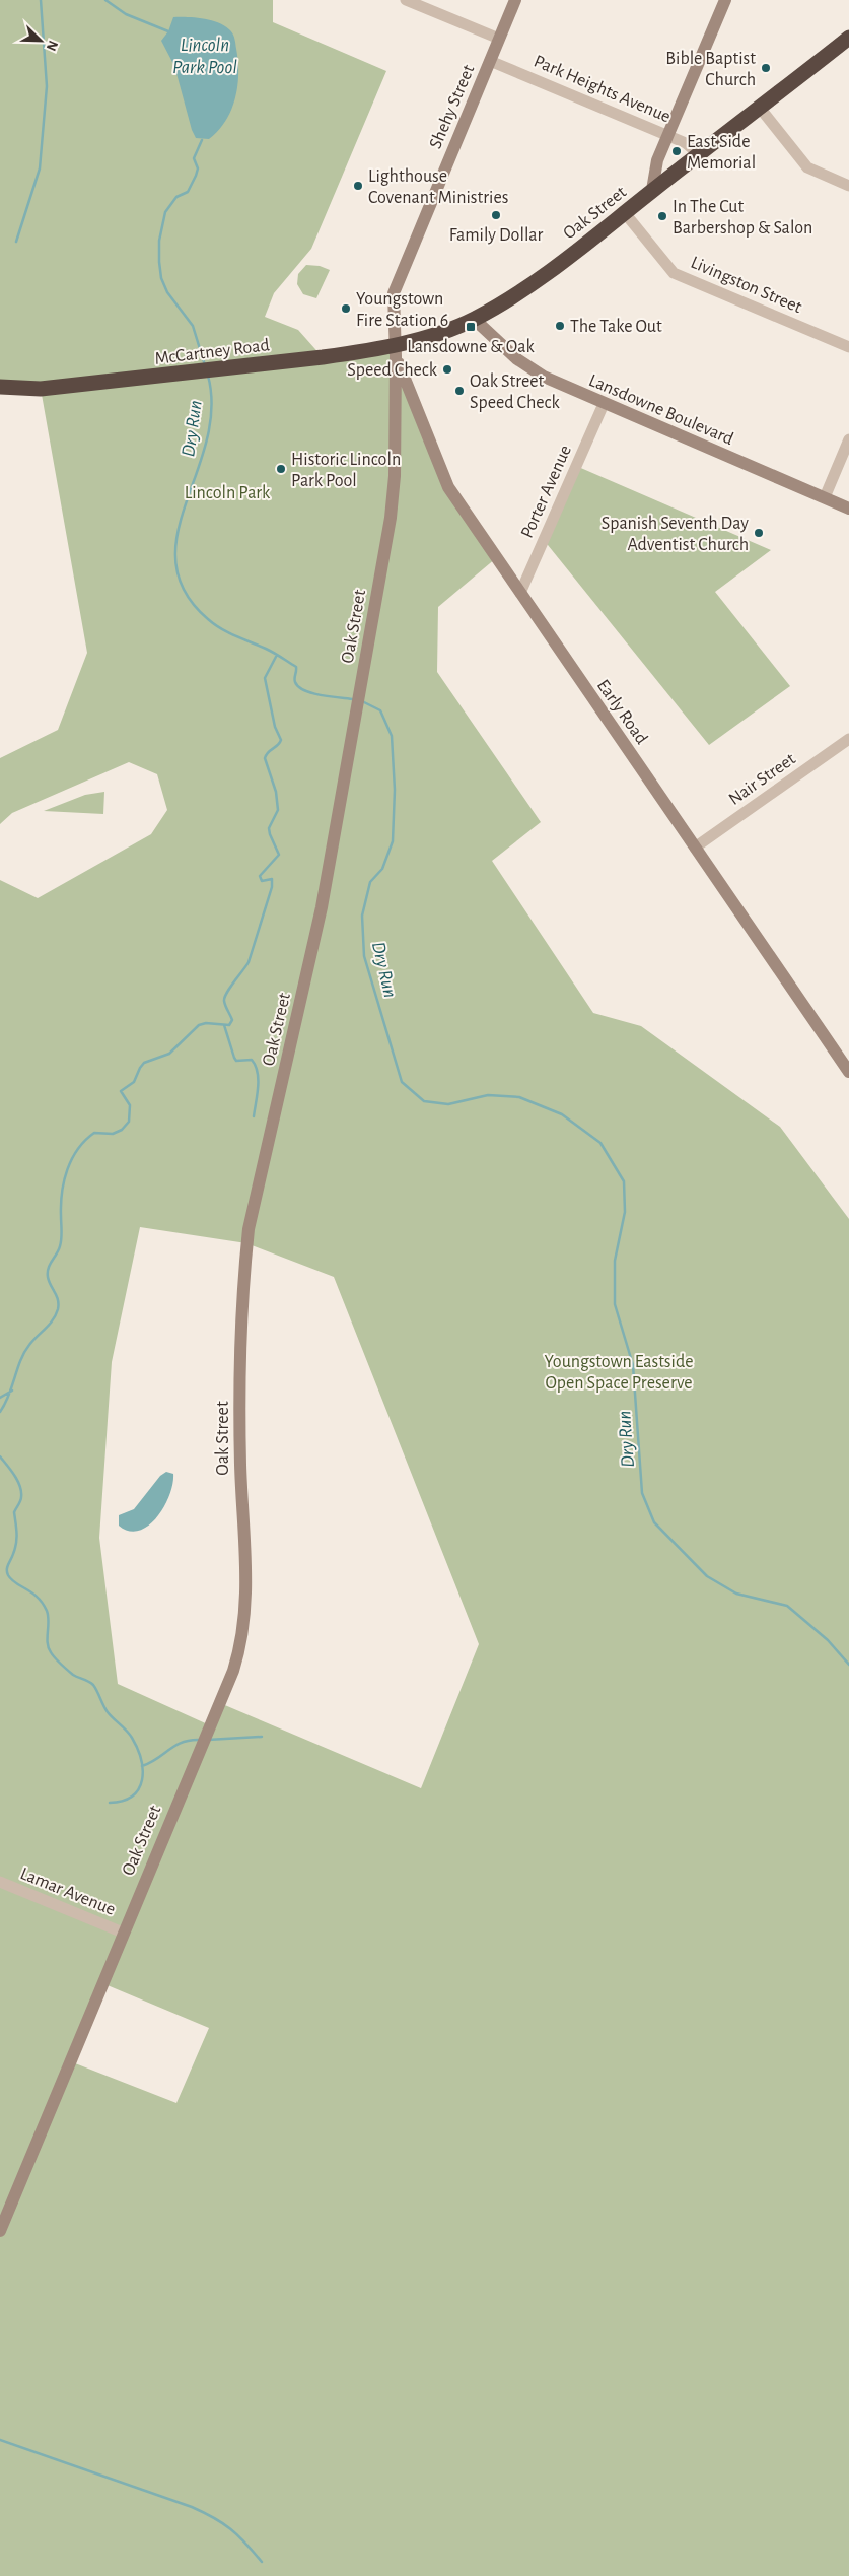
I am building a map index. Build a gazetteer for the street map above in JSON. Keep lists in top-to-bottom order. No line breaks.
{"streets":{"highway":["Oak Street","McCartney Road"],"street":["Park Heights Avenue","Shehy Street","Livingston Street","Lansdowne Boulevard","Porter Avenue","Early Road","Nair Street","Lamar Avenue"]},"crossings":[["Park Heights Avenue","Shehy Street"],["Park Heights Avenue","Oak Street"],["Shehy Street","Oak Street"],["Shehy Street","McCartney Road"],["Shehy Street","Early Road"],["Oak Street","Livingston Street"],["Oak Street","McCartney Road"],["Oak Street","Lansdowne Boulevard"],["Oak Street","Early Road"],["Oak Street","Lamar Avenue"],["McCartney Road","Early Road"],["Lansdowne Boulevard","Porter Avenue"],["Porter Avenue","Early Road"],["Early Road","Nair Street"]],"water":["Lincoln Park Pool","Dry Run"],"parks":["Lincoln Park","Youngstown Eastside Open Space Preserve"],"places":{"other":["Bible Baptist Church","East Side Memorial","Lighthouse Covenant Ministries","Family Dollar","In The Cut Barbershop & Salon","Youngstown Fire Station 6","The Take Out","Speed Check","Oak Street Speed Check","Historic Lincoln Park Pool","Spanish Seventh Day Adventist Church"],"transit":["Lansdowne & Oak"]},"north":"bottom right"}
